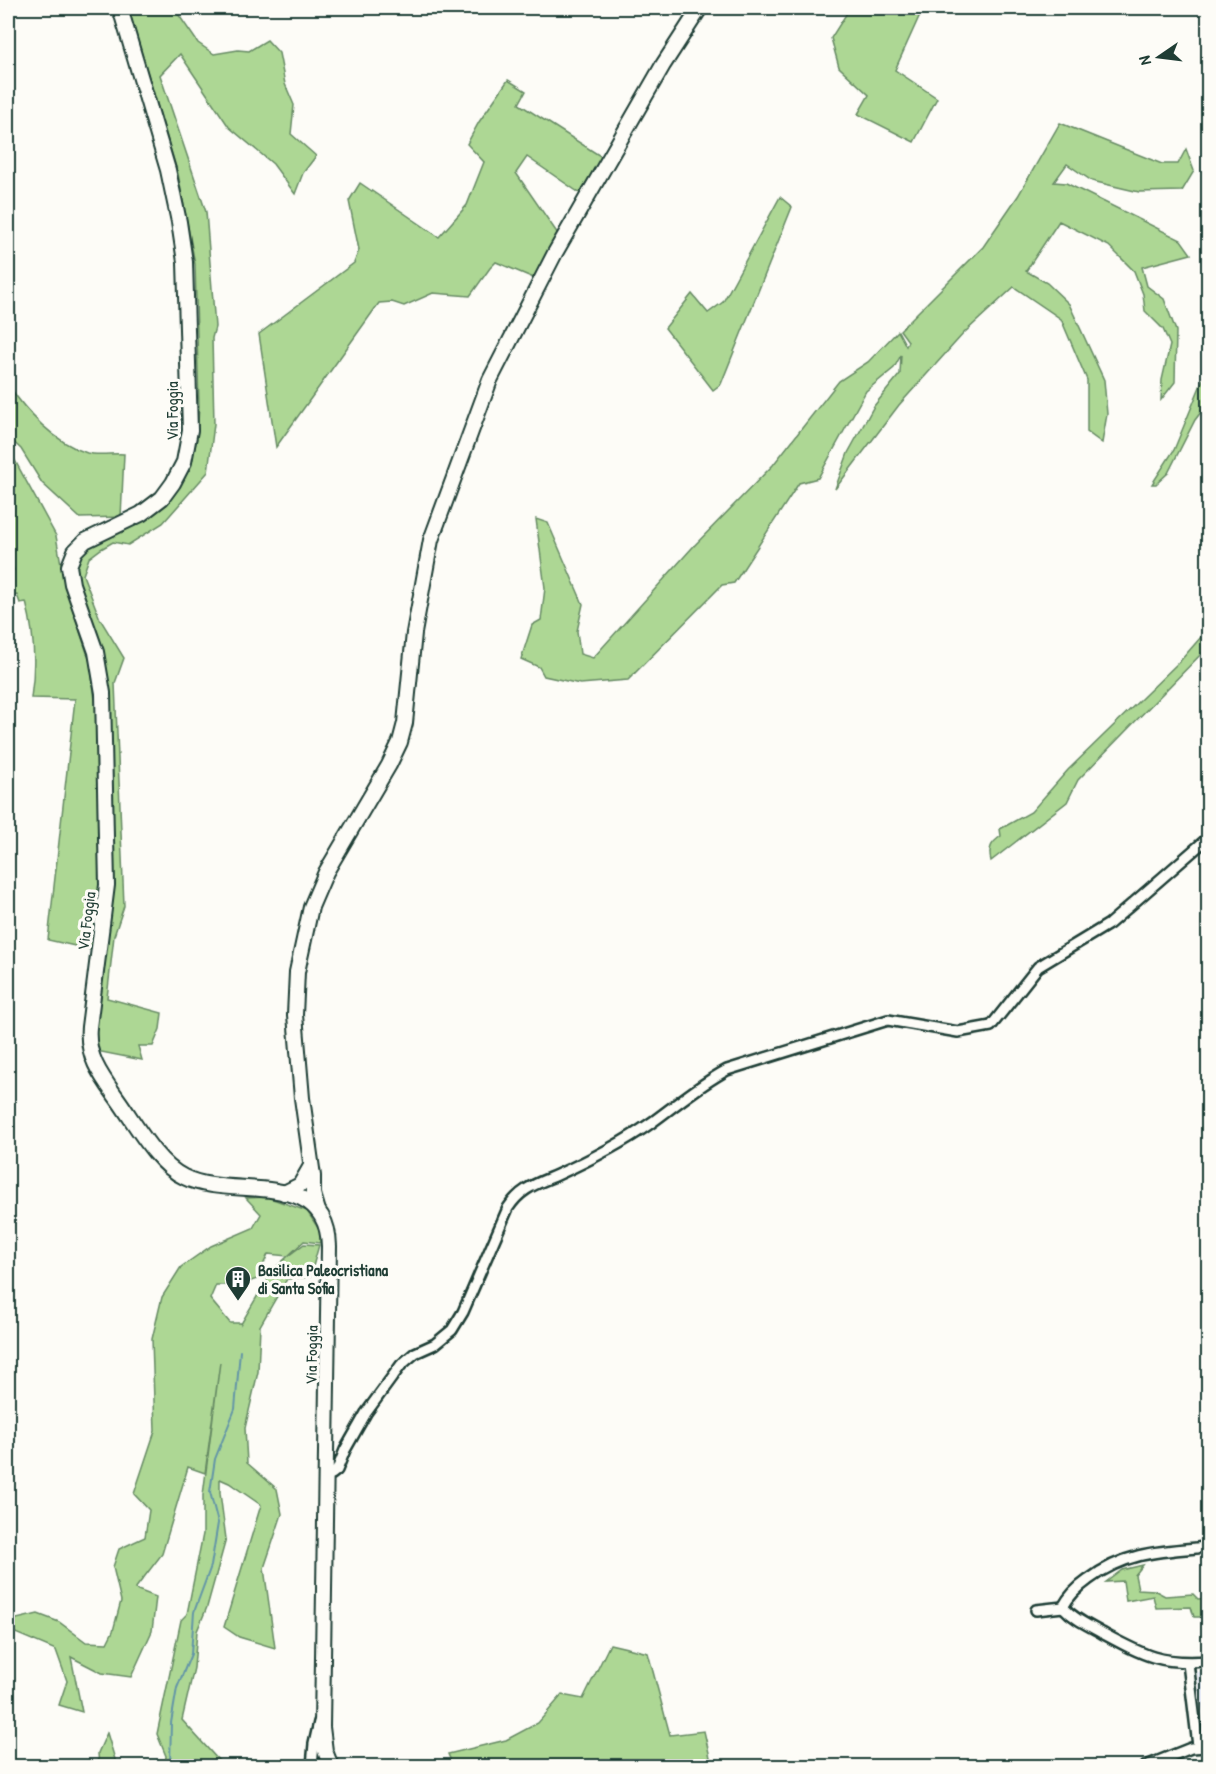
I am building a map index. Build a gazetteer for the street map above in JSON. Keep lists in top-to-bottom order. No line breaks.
{"streets":{"main road":["Via Foggia"]},"places":{"building":["Basilica Paleocristiana di Santa Sofia"]},"north":"left"}
